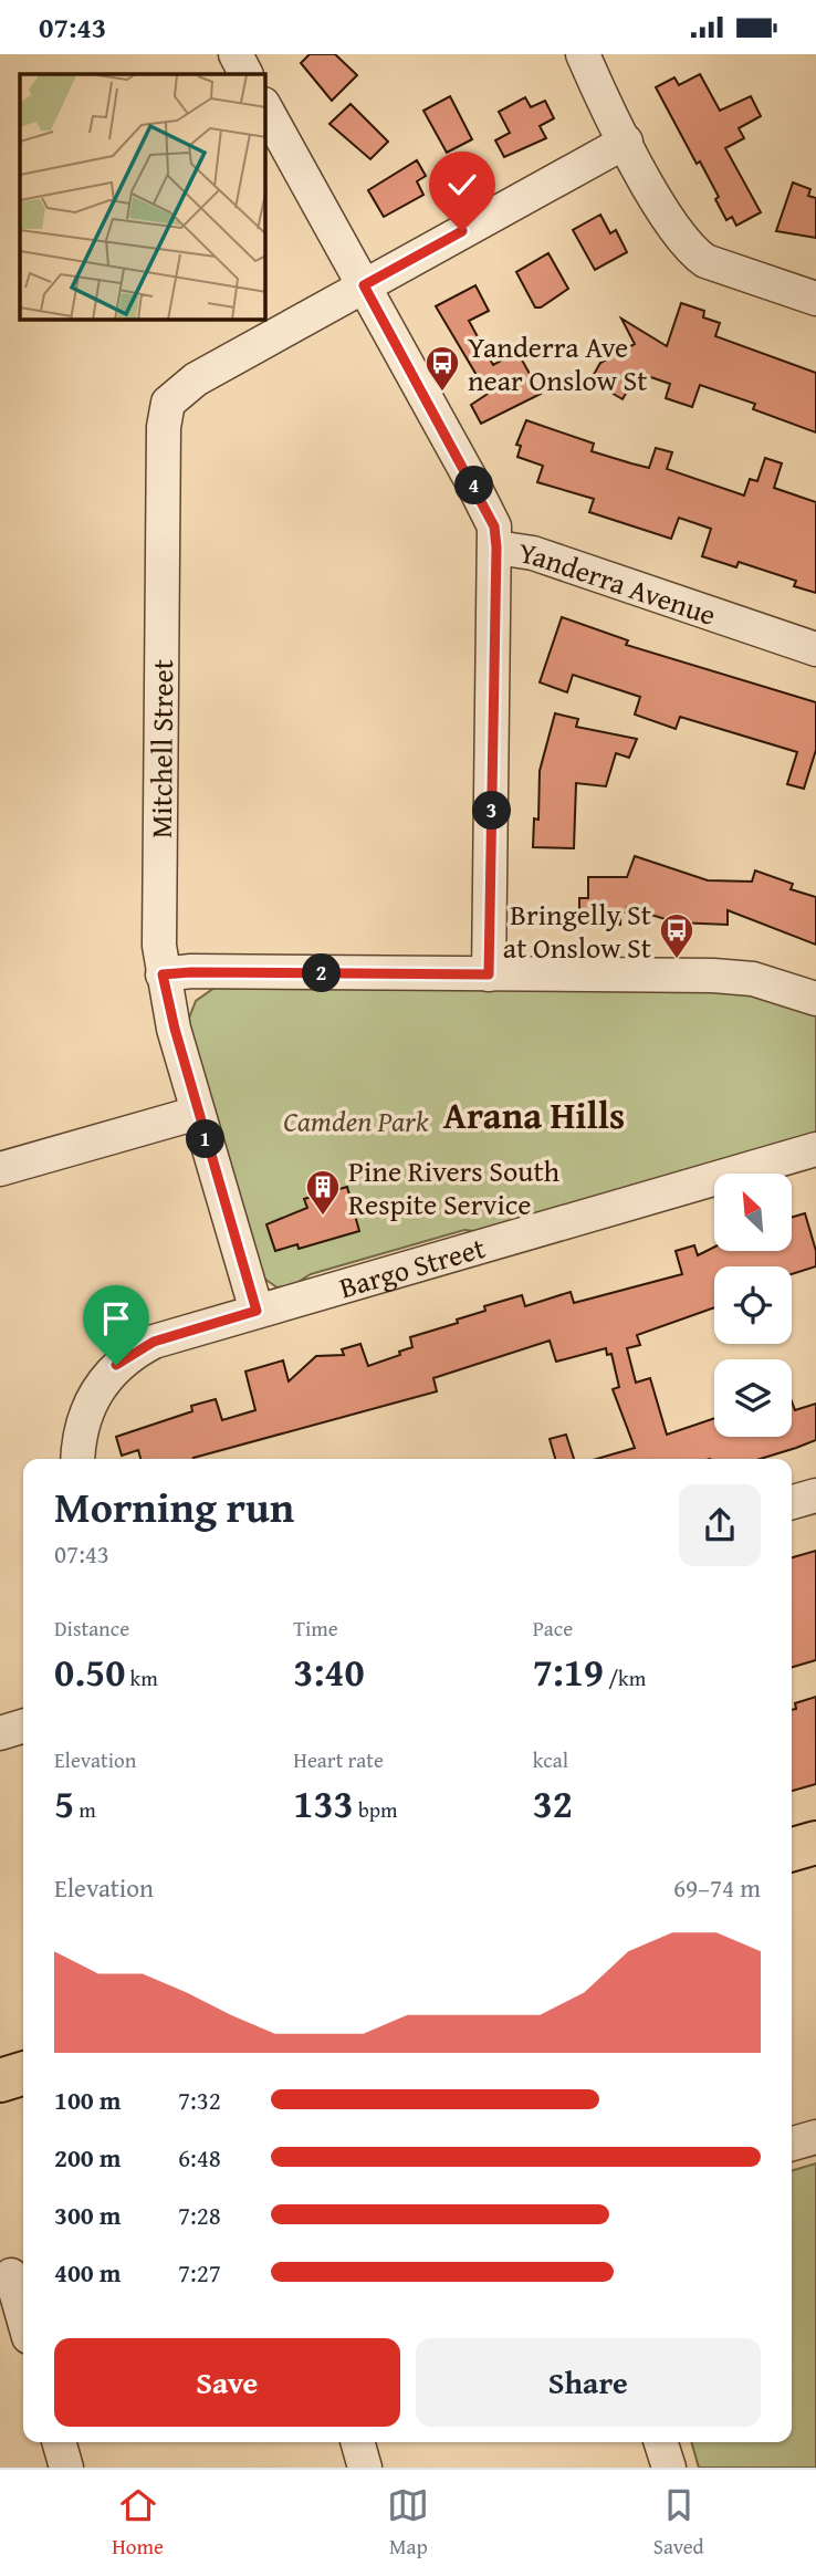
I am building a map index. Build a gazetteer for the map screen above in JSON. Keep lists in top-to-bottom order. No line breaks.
{"streets":{"street":["Yanderra Avenue","Mitchell Street","Bargo Street"]},"crossings":[["Yanderra Avenue","Mitchell Street"],["Mitchell Street","Bargo Street"]],"districts":["Arana Hills"],"parks":["Camden Park"],"places":{"bus stop":["Yanderra Ave near Onslow St","Bringelly St at Onslow St"],"building":["Pine Rivers South Respite Service"]},"north":"top left","page":{"status":"07:43","pins":["4","3","2","1"],"heading":["Morning run","07:43"],"stats":[["Distance","0.50 km"],["Time","3:40"],["Pace","7:19 /km"],["Elevation","5 m"],["Heart rate","133 bpm"],["kcal","32"]],"chart":["Elevation","69–74 m"],"list":[{"name":"100 m","note":"7:32"},{"name":"200 m","note":"6:48"},{"name":"300 m","note":"7:28"},{"name":"400 m","note":"7:27"}],"buttons":["Save","Share"],"tabs":["Home","Map","Saved"]}}
